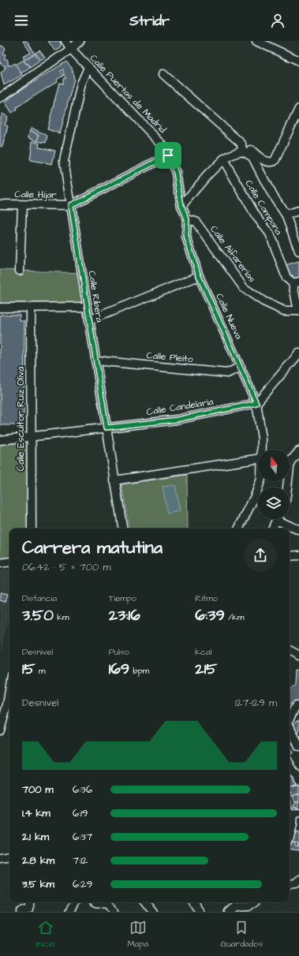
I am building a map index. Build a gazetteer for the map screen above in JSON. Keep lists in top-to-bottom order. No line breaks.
{"streets":{"street":["Calle Puertas de Madrid","Calle Híjar","Calle Campana","Calle Alfarerías","Calle Ribera","Calle Nueva","Calle Pleito","Calle Candelaria","Calle Escultor Ruiz Oliva"]},"crossings":[["Calle Puertas de Madrid","Calle Alfarerías"],["Calle Puertas de Madrid","Calle Ribera"],["Calle Puertas de Madrid","Calle Nueva"],["Calle Híjar","Calle Ribera"],["Calle Ribera","Calle Pleito"],["Calle Ribera","Calle Candelaria"],["Calle Nueva","Calle Pleito"],["Calle Nueva","Calle Candelaria"],["Calle Candelaria","Calle Escultor Ruiz Oliva"]],"north":"top","page":{"header":"Stridr","heading":["Carrera matutina","06:42 · 5 × 700 m"],"stats":[["Distancia","3.50 km"],["Tiempo","23:16"],["Ritmo","6:39 /km"],["Desnivel","15 m"],["Pulso","169 bpm"],["kcal","215"]],"chart":["Desnivel","127–129 m"],"list":[{"name":"700 m","note":"6:36"},{"name":"1.4 km","note":"6:19"},{"name":"2.1 km","note":"6:37"},{"name":"2.8 km","note":"7:12"},{"name":"3.5 km","note":"6:29"}],"tabs":["Inicio","Mapa","Guardados"]}}
